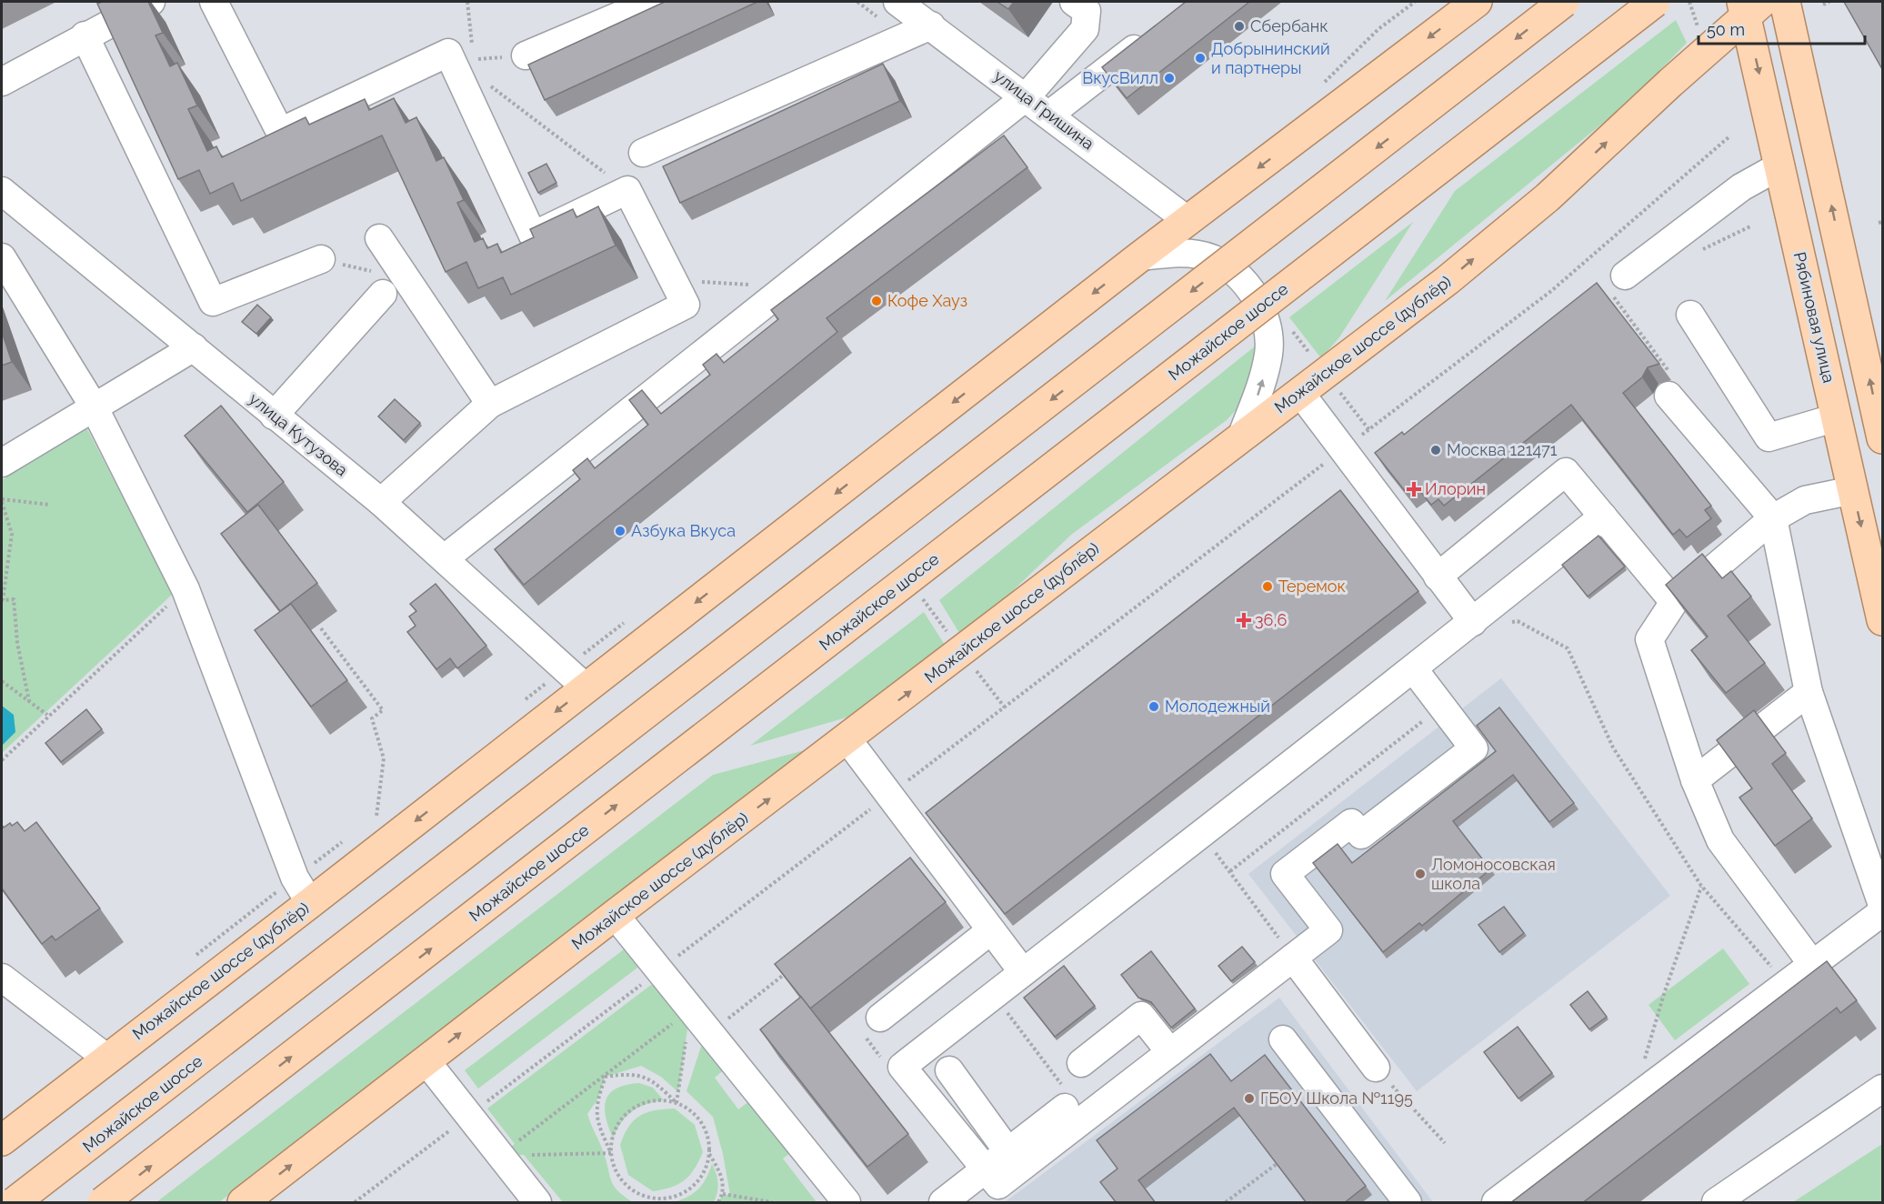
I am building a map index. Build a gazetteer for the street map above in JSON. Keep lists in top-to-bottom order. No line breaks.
{"streets":{"main road":["Рябиновая улица","Можайское шоссе","Можайское шоссе (дублёр)"],"street":["улица Гришина","улица Кутузова"]},"crossings":[["улица Гришина","Можайское шоссе (дублёр)"],["Рябиновая улица","Можайское шоссе (дублёр)"],["Можайское шоссе (дублёр)","улица Кутузова"]],"places":{"other":["Сбербанк","Добрынинский и партнеры","ВкусВилл","Кофе Хауз","Москва 121471","Азбука Вкуса","Теремок","Молодежный","Ломоносовская школа","ГБОУ Школа №1195"],"health":["Илорин","36,6"]},"scale_bar":"50 m"}
